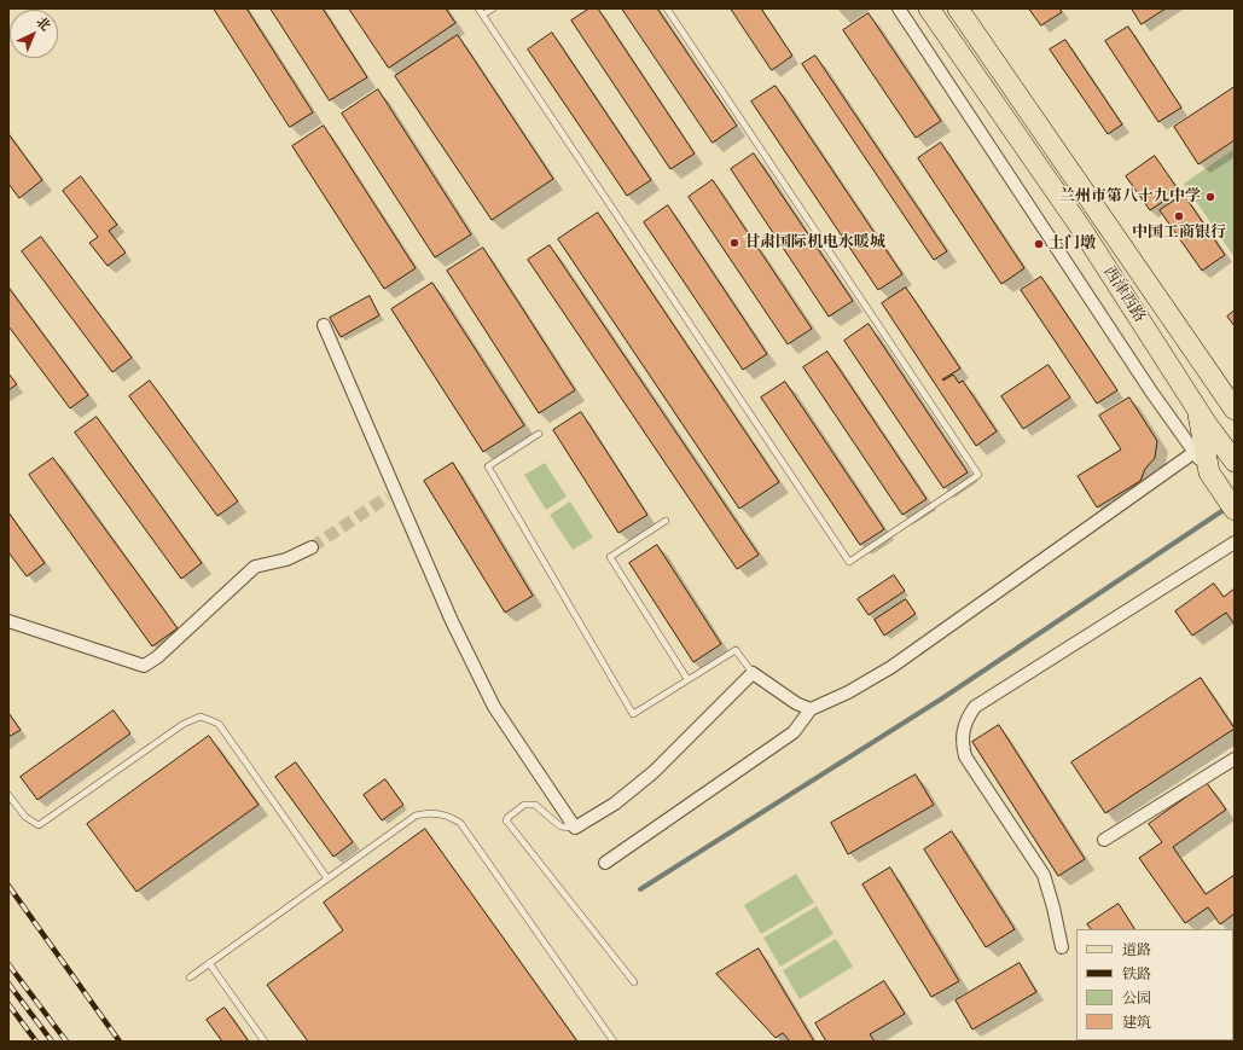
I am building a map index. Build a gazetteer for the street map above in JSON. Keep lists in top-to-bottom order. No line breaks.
{"streets":{"main road":["西津西路"]},"places":["兰州市第八十九中学","中国工商银行","甘肃国际机电水暖城","土门墩"],"legend":["道路","铁路","公园","建筑"],"north":"top right"}
